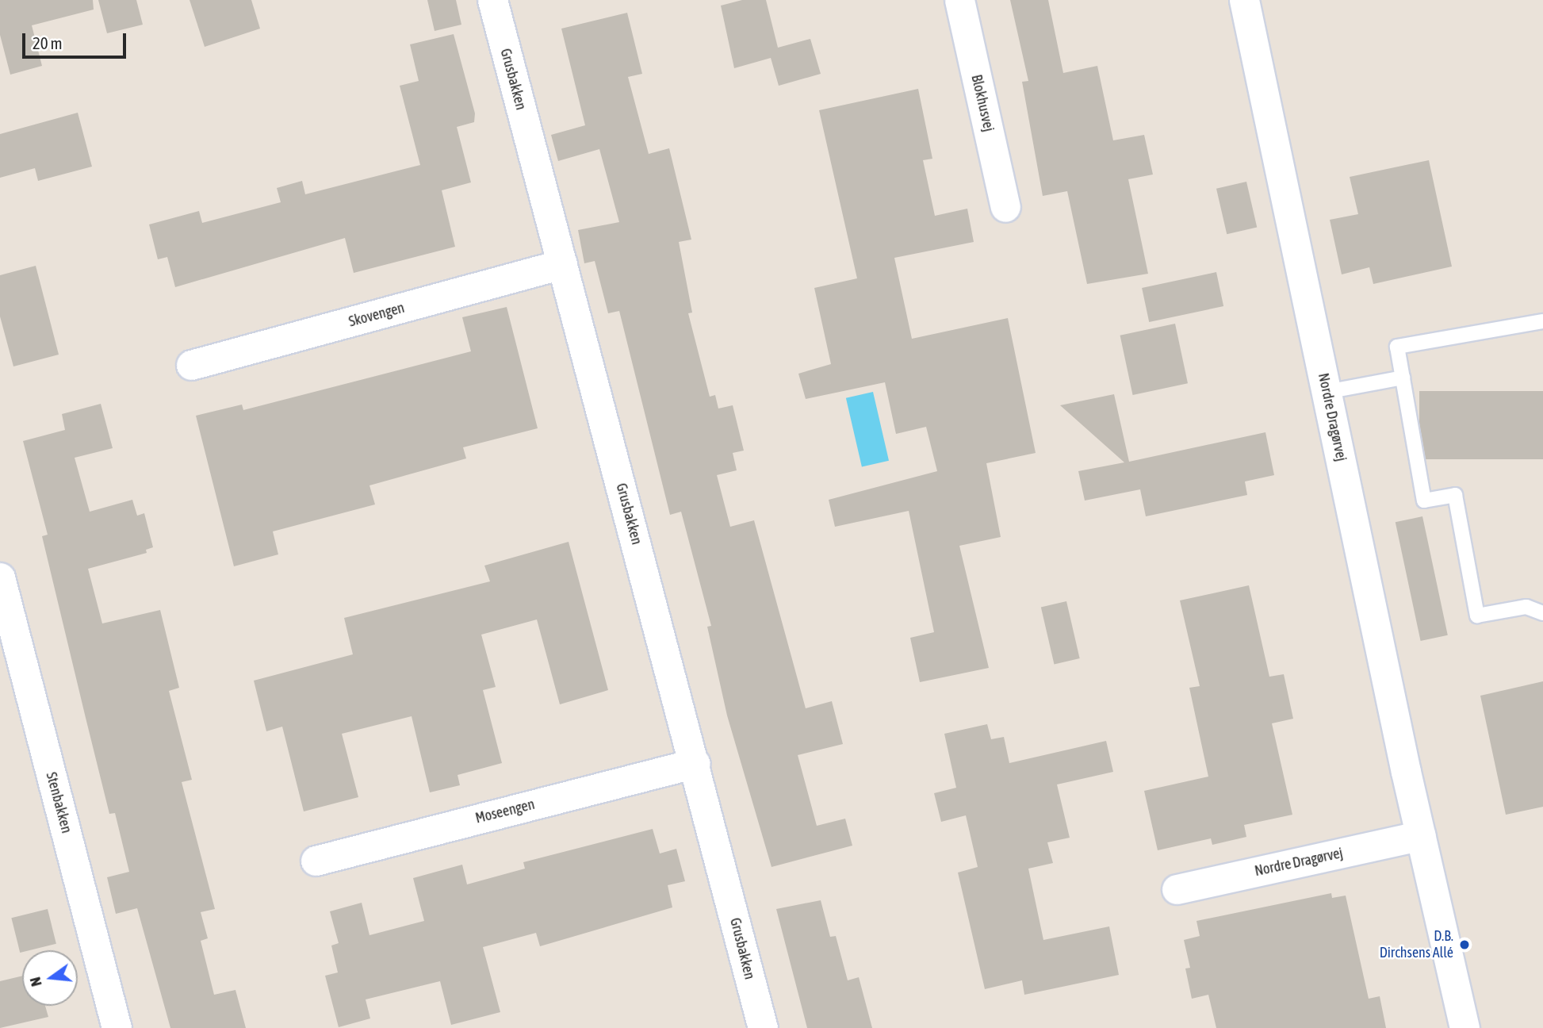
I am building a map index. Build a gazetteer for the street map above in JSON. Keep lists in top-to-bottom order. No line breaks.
{"streets":{"street":["Grusbakken","Blokhusvej","Skovengen","Nordre Dragørvej","Stenbakken","Moseengen"]},"crossings":[["Grusbakken","Skovengen"],["Grusbakken","Moseengen"]],"places":["D.B. Dirchsens Allé"],"scale_bar":"20 m","north":"left"}
